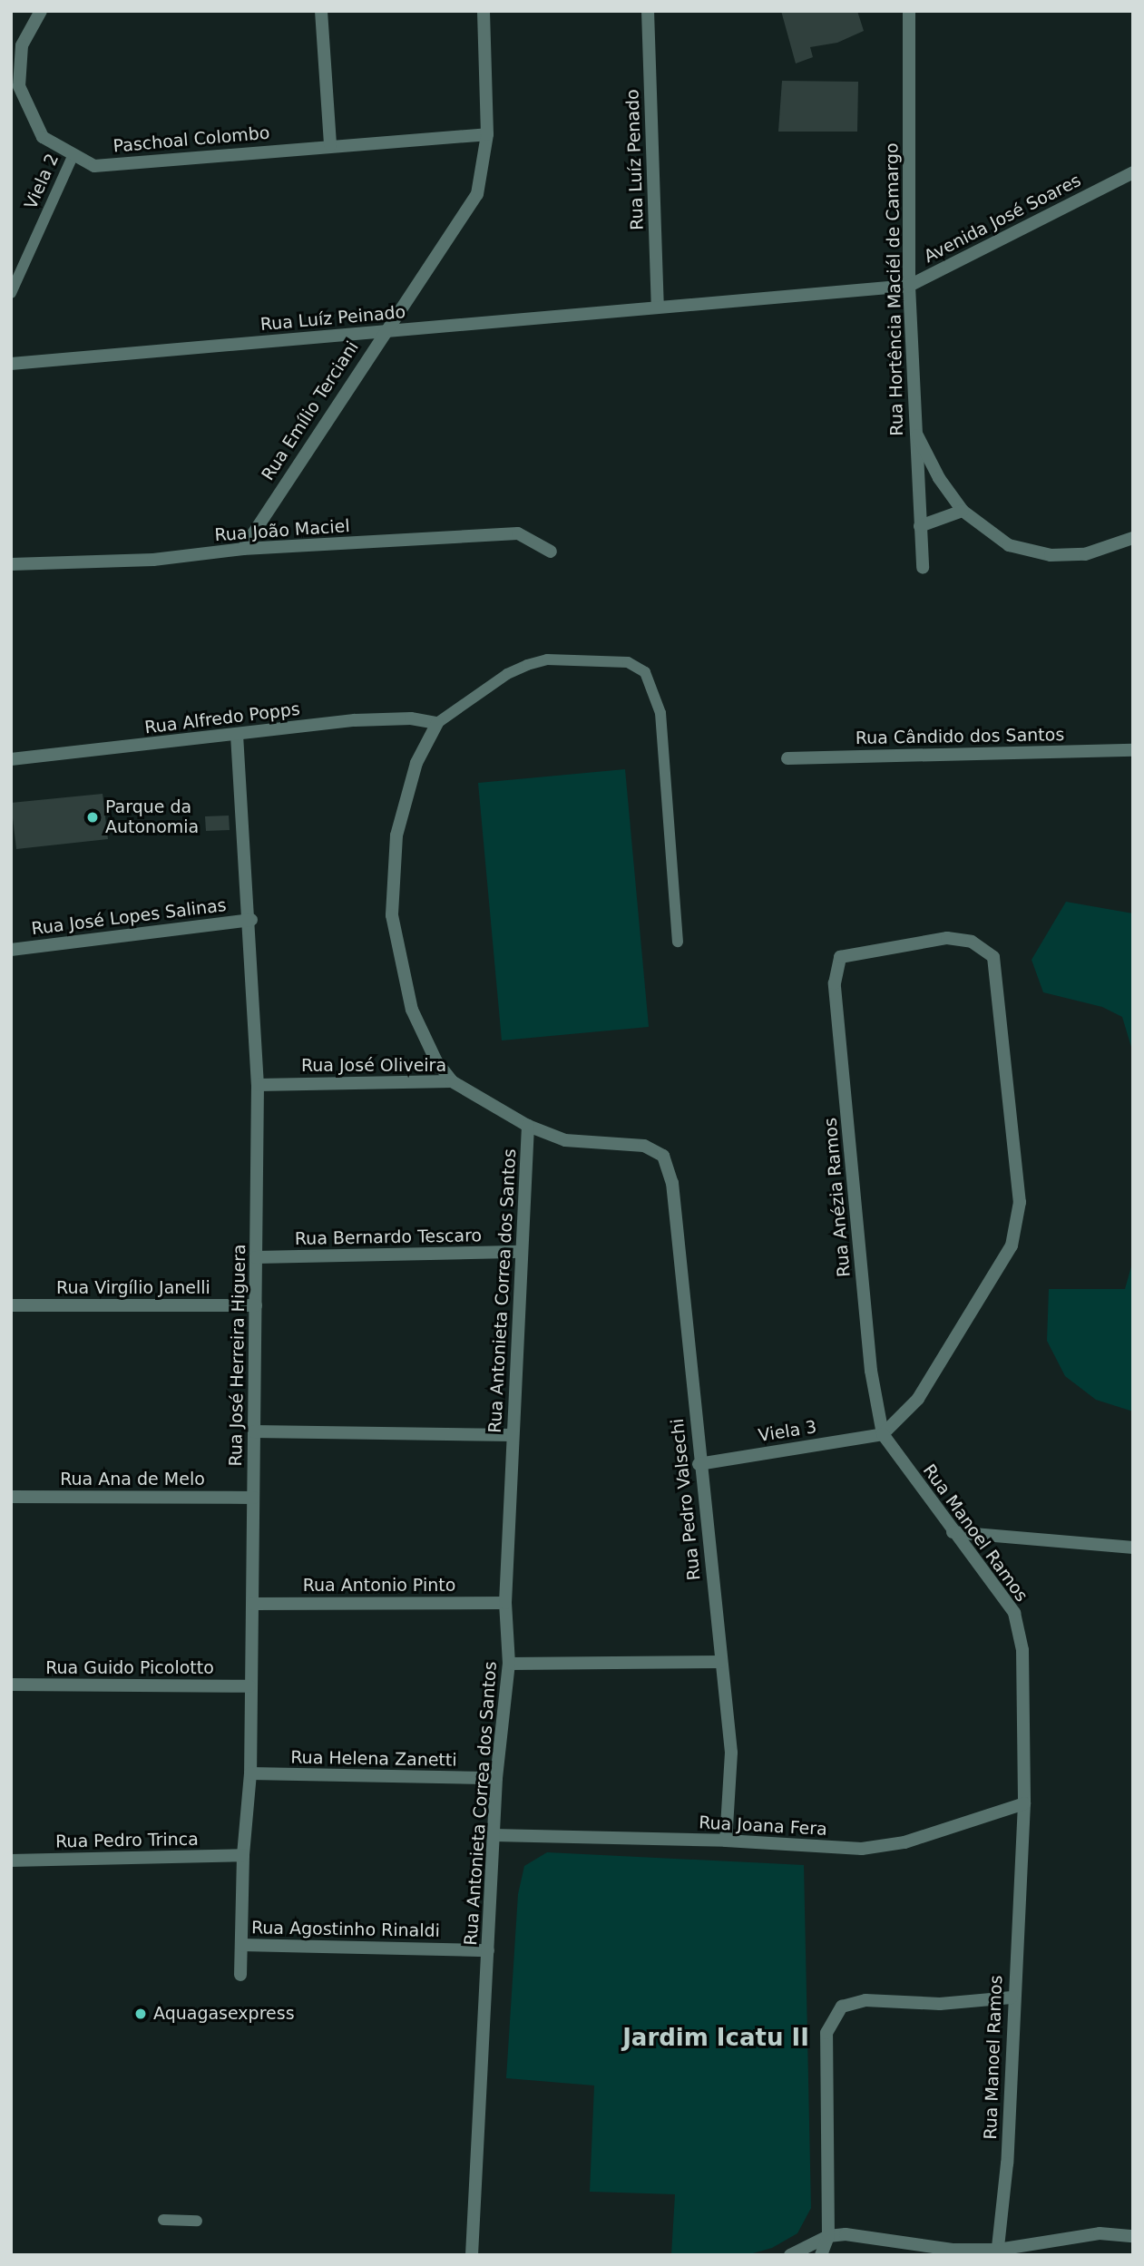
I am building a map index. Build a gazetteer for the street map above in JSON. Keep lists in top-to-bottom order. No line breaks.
{"streets":{"street":["Paschoal Colombo","Rua Luíz Penado","Avenida José Soares","Rua Hortência Maciél de Camargo","Rua Luíz Peinado","Rua Emílio Terciani","Rua João Maciel","Rua Alfredo Popps","Rua Cândido dos Santos","Rua José Lopes Salinas","Rua José Oliveira","Rua Anézia Ramos","Rua Bernardo Tescaro","Rua Virgílio Janelli","Rua Antonieta Correa dos Santos","Rua José Herreira Higuera","Viela 3","Rua Ana de Melo","Rua Pedro Valsechi","Rua Manoel Ramos","Rua Antonio Pinto","Rua Guido Picolotto","Rua Helena Zanetti","Rua Joana Fera","Rua Pedro Trinca","Rua Agostinho Rinaldi"],"lane":["Viela 2"]},"crossings":[["Paschoal Colombo","Viela 2"],["Paschoal Colombo","Rua Emílio Terciani"],["Rua Luíz Penado","Avenida José Soares"],["Rua Luíz Penado","Rua Luíz Peinado"],["Avenida José Soares","Rua Hortência Maciél de Camargo"],["Avenida José Soares","Rua Luíz Peinado"],["Rua Luíz Peinado","Rua Emílio Terciani"],["Rua Emílio Terciani","Rua João Maciel"],["Rua Alfredo Popps","Rua José Herreira Higuera"],["Rua José Lopes Salinas","Rua José Herreira Higuera"],["Rua José Oliveira","Rua Antonieta Correa dos Santos"],["Rua José Oliveira","Rua José Herreira Higuera"],["Rua José Oliveira","Rua Pedro Valsechi"],["Rua Anézia Ramos","Viela 3"],["Rua Anézia Ramos","Rua Manoel Ramos"],["Rua Bernardo Tescaro","Rua Antonieta Correa dos Santos"],["Rua Bernardo Tescaro","Rua José Herreira Higuera"],["Rua Virgílio Janelli","Rua José Herreira Higuera"],["Rua Antonieta Correa dos Santos","Rua Antonio Pinto"],["Rua Antonieta Correa dos Santos","Rua Helena Zanetti"],["Rua Antonieta Correa dos Santos","Rua Joana Fera"],["Rua Antonieta Correa dos Santos","Rua Agostinho Rinaldi"],["Rua José Herreira Higuera","Rua Ana de Melo"],["Rua José Herreira Higuera","Rua Antonio Pinto"],["Rua José Herreira Higuera","Rua Guido Picolotto"],["Rua José Herreira Higuera","Rua Helena Zanetti"],["Rua José Herreira Higuera","Rua Pedro Trinca"],["Rua José Herreira Higuera","Rua Agostinho Rinaldi"],["Viela 3","Rua Pedro Valsechi"],["Viela 3","Rua Manoel Ramos"],["Rua Pedro Valsechi","Rua Joana Fera"],["Rua Manoel Ramos","Rua Joana Fera"]],"districts":["Jardim Icatu II"],"places":["Parque da Autonomia","Aquagasexpress"]}
